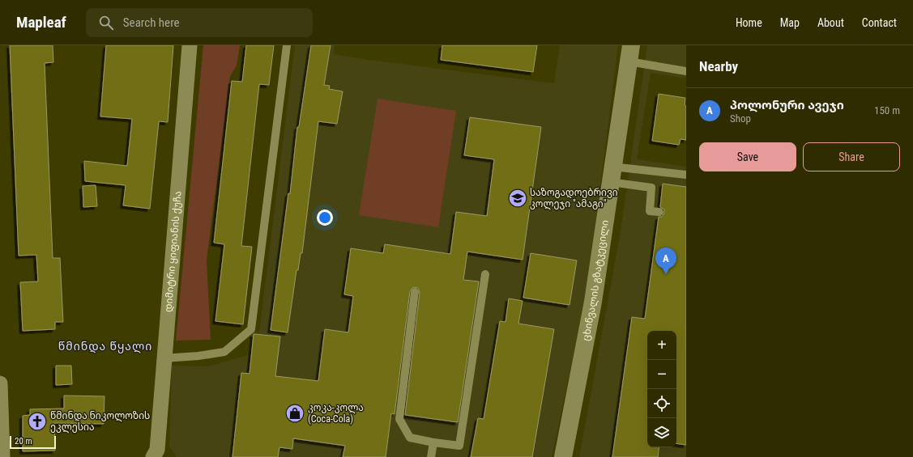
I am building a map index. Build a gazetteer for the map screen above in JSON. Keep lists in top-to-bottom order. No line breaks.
{"streets":{"main road":["ცხინვალის გზატკეცილი"],"street":["დიმიტრი ყიფიანის ქუჩა"]},"districts":["წმინდა წყალი"],"places":{"school or university":["საზოგადოებრივი კოლეჯი \"ამაგი\""],"shop":["კოკა-კოლა (Coca-Cola)"],"church":["წმინდა ნიკოლოზის ეკლესია"]},"scale_bar":"20 m","page":{"header":"Mapleaf","search":"Search here","nav":["Home","Map","About","Contact"],"heading":"Nearby","list":[{"mark":"A","name":"პოლონური ავეჯი","note":"Shop","value":"150 m"}],"buttons":["Save","Share"],"pins":"A","map_buttons":["+","−"],"scale":"20 m"}}
